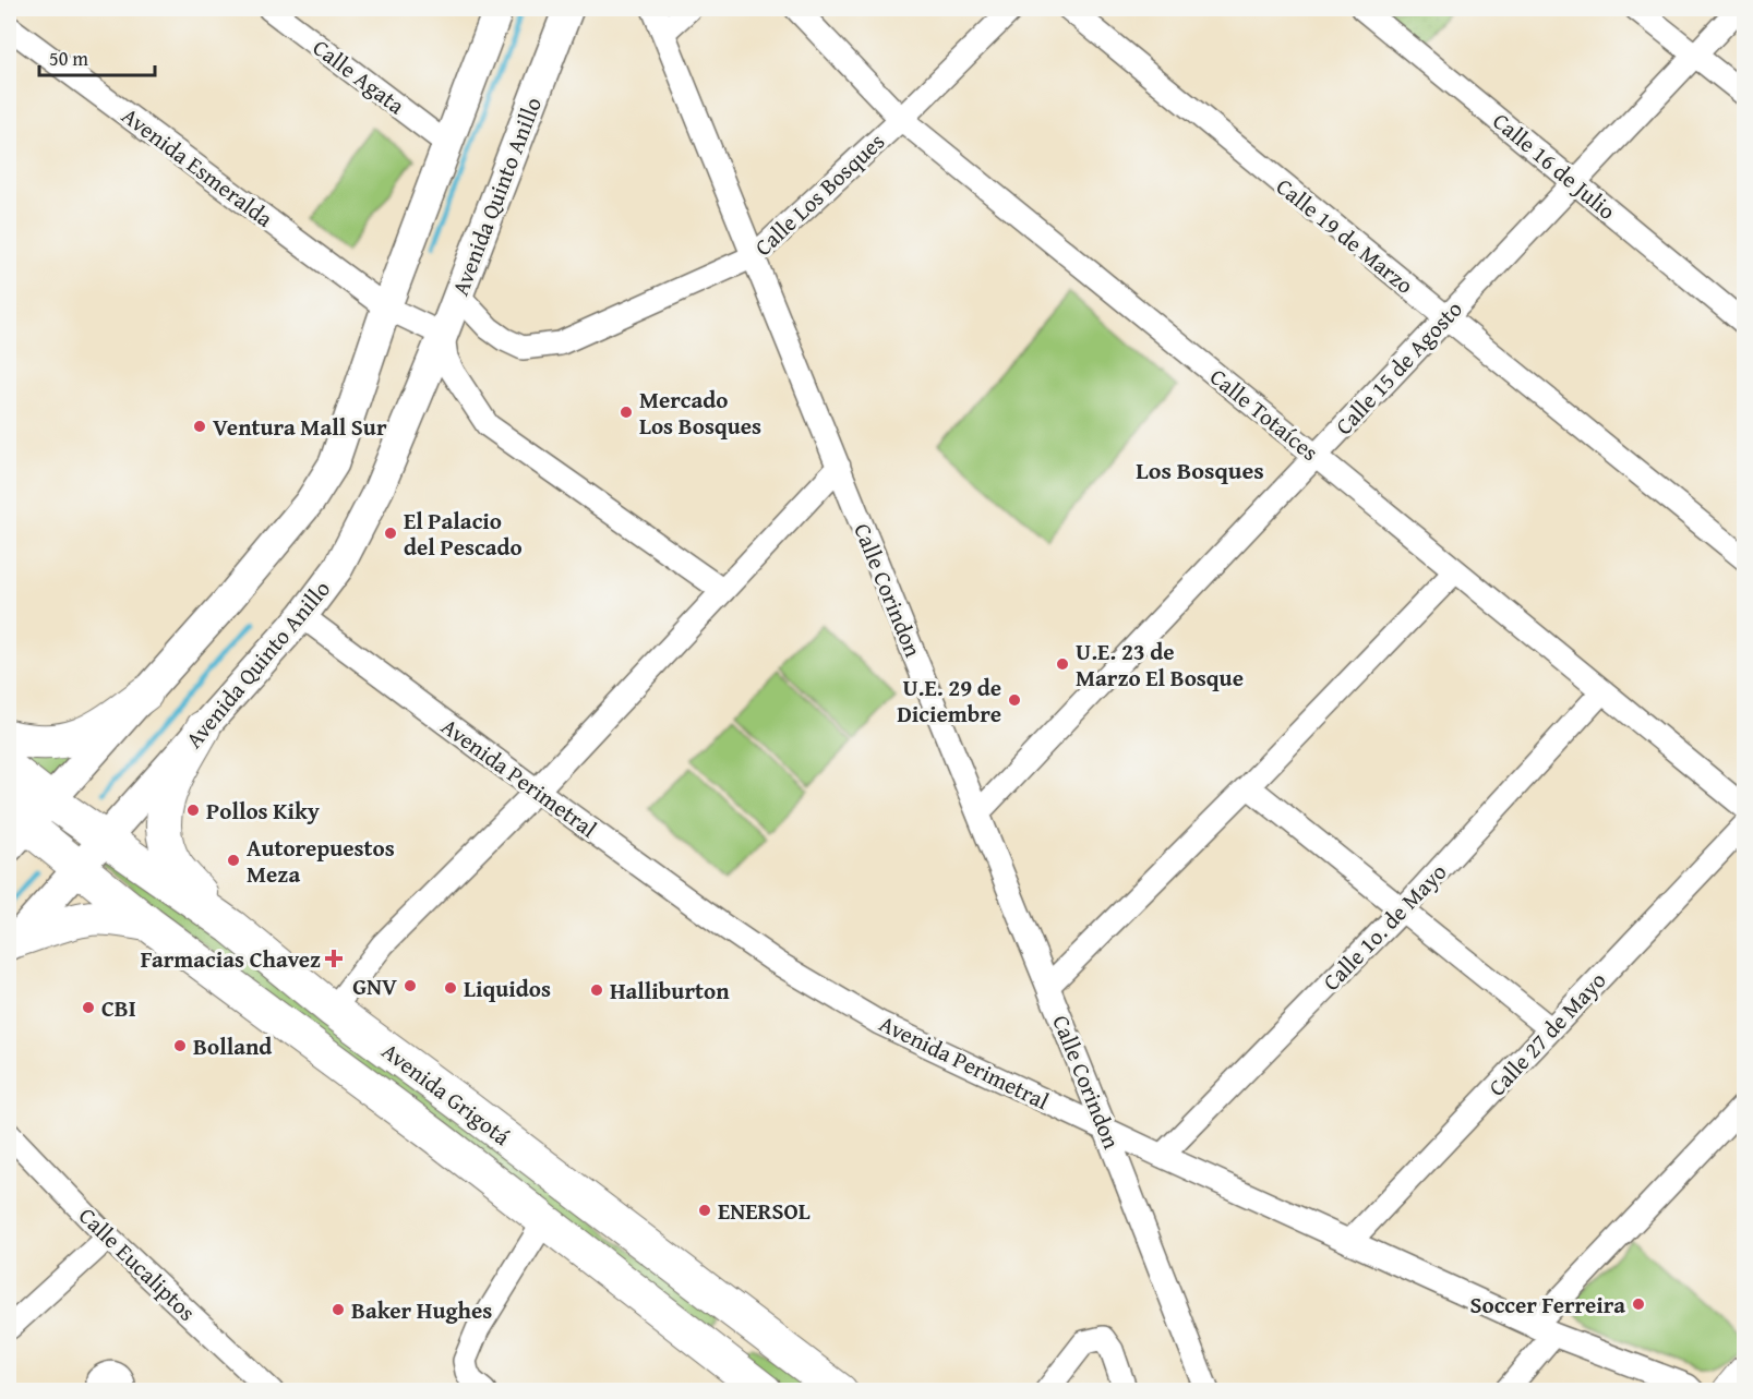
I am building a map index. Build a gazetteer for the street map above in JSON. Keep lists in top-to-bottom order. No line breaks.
{"streets":{"highway":["Avenida Grigotá"],"main road":["Avenida Quinto Anillo"],"street":["Calle Agata","Calle 16 de Julio","Avenida Esmeralda","Calle Los Bosques","Calle 19 de Marzo","Calle 15 de Agosto","Calle Totaíces","Calle Corindon","Avenida Perimetral","Calle 1o. de Mayo","Calle 27 de Mayo","Calle Eucaliptos"]},"crossings":[["Calle 16 de Julio","Calle 15 de Agosto"],["Calle Los Bosques","Avenida Quinto Anillo"],["Calle Los Bosques","Calle Totaíces"],["Calle Los Bosques","Calle Corindon"],["Avenida Quinto Anillo","Avenida Perimetral"],["Avenida Quinto Anillo","Avenida Grigotá"],["Calle 19 de Marzo","Calle 15 de Agosto"],["Calle 15 de Agosto","Calle Totaíces"],["Calle 15 de Agosto","Calle Corindon"],["Calle Totaíces","Calle 1o. de Mayo"],["Calle Corindon","Avenida Perimetral"],["Avenida Perimetral","Calle 1o. de Mayo"],["Avenida Perimetral","Calle 27 de Mayo"]],"districts":["Los Bosques"],"places":{"other":["Mercado Los Bosques","Ventura Mall Sur","El Palacio del Pescado","U.E. 23 de Marzo El Bosque","U.E. 29 de Diciembre","Pollos Kiky","Autorepuestos Meza","GNV","Liquidos","Halliburton","CBI","Bolland","ENERSOL","Soccer Ferreira","Baker Hughes"],"health":["Farmacias Chavez"]},"scale_bar":"50 m"}
